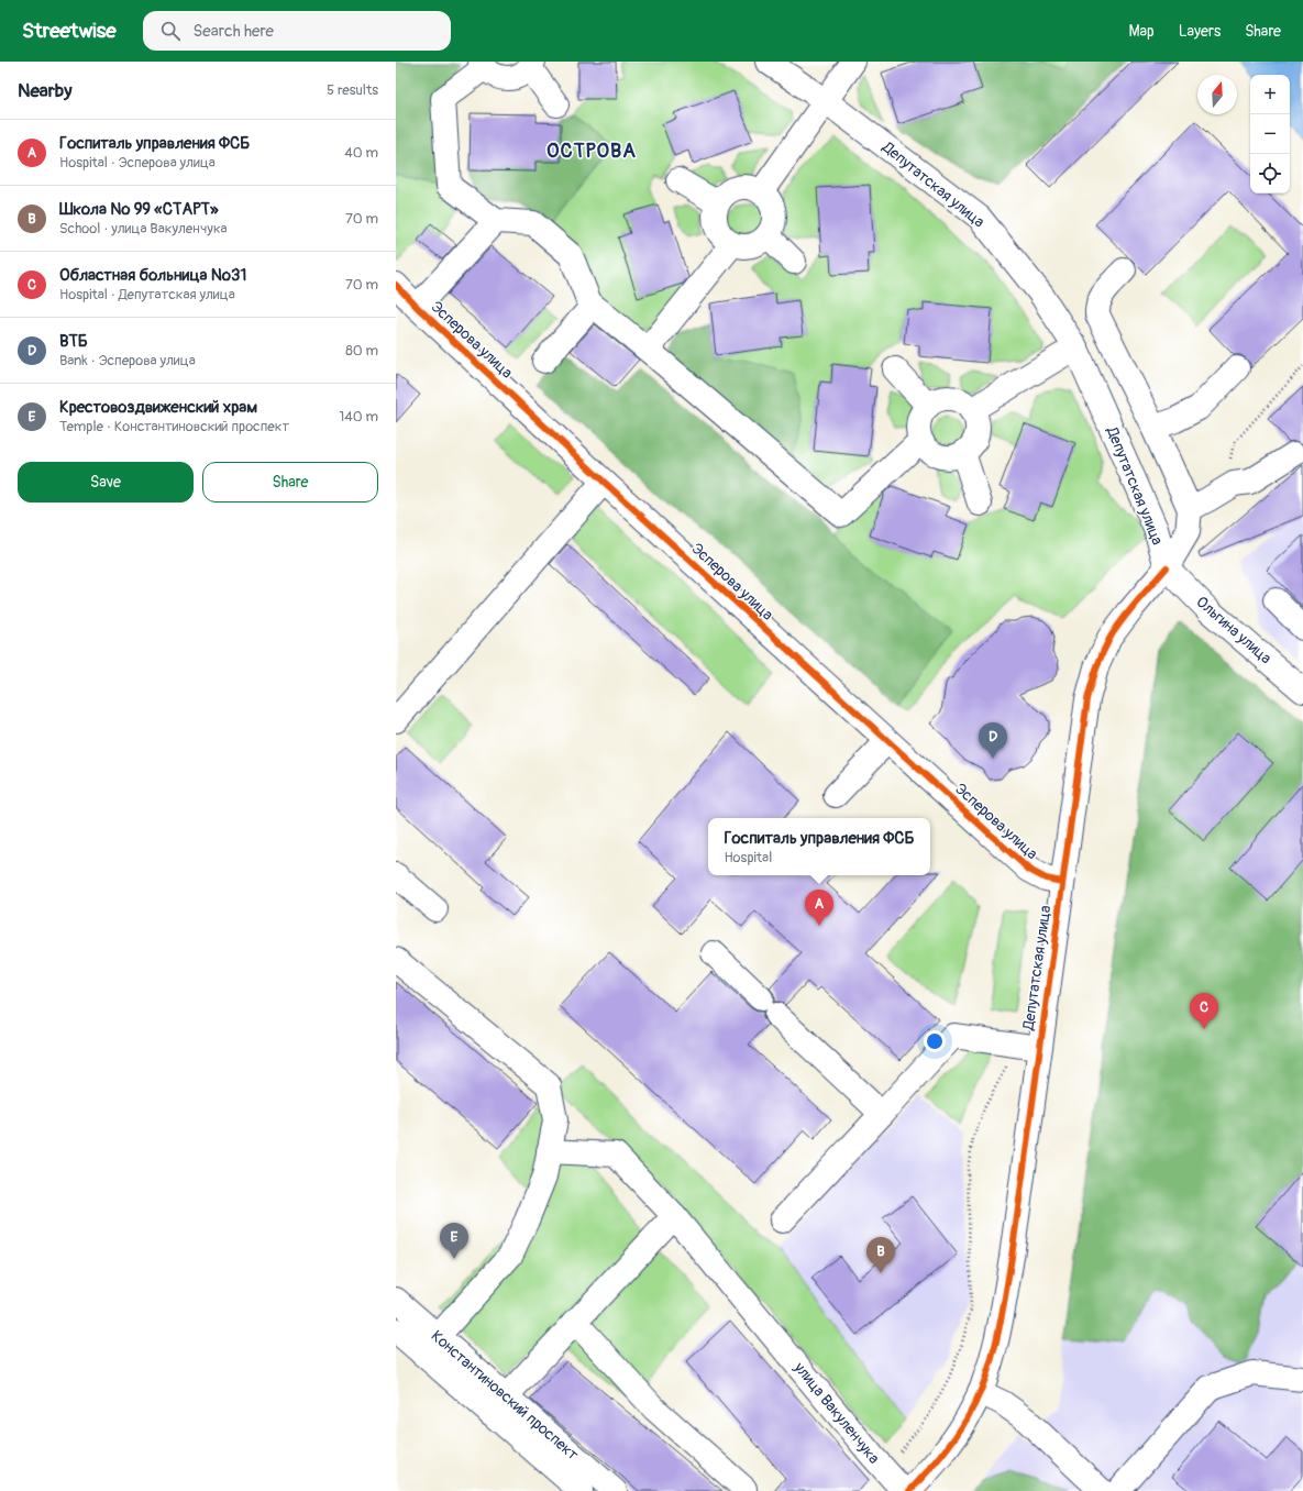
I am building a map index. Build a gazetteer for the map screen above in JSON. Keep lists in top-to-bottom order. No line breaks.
{"streets":{"street":["Депутатская улица","Эсперова улица","Ольгина улица","Константиновский проспект","улица Вакуленчука"]},"crossings":[["Депутатская улица","Эсперова улица"],["Депутатская улица","Ольгина улица"]],"districts":["ОСТРОВА"],"north":"top","page":{"header":"Streetwise","search":"Search here","nav":["Map","Layers","Share"],"heading":["Nearby","5 results"],"map_buttons":["+","−"],"list":[{"mark":"A","name":"Госпиталь управления ФСБ","note":"Hospital · Эсперова улица","value":"40 m"},{"mark":"B","name":"Школа № 99 «СТАРТ»","note":"School · улица Вакуленчука","value":"70 m"},{"mark":"C","name":"Областная больница №31","note":"Hospital · Депутатская улица","value":"70 m"},{"mark":"D","name":"ВТБ","note":"Bank · Эсперова улица","value":"80 m"},{"mark":"E","name":"Крестовоздвиженский храм","note":"Temple · Константиновский проспект","value":"140 m"}],"buttons":["Save","Share"],"pins":["D","A","C","E","B"],"popup":["Госпиталь управления ФСБ","Hospital"]}}
